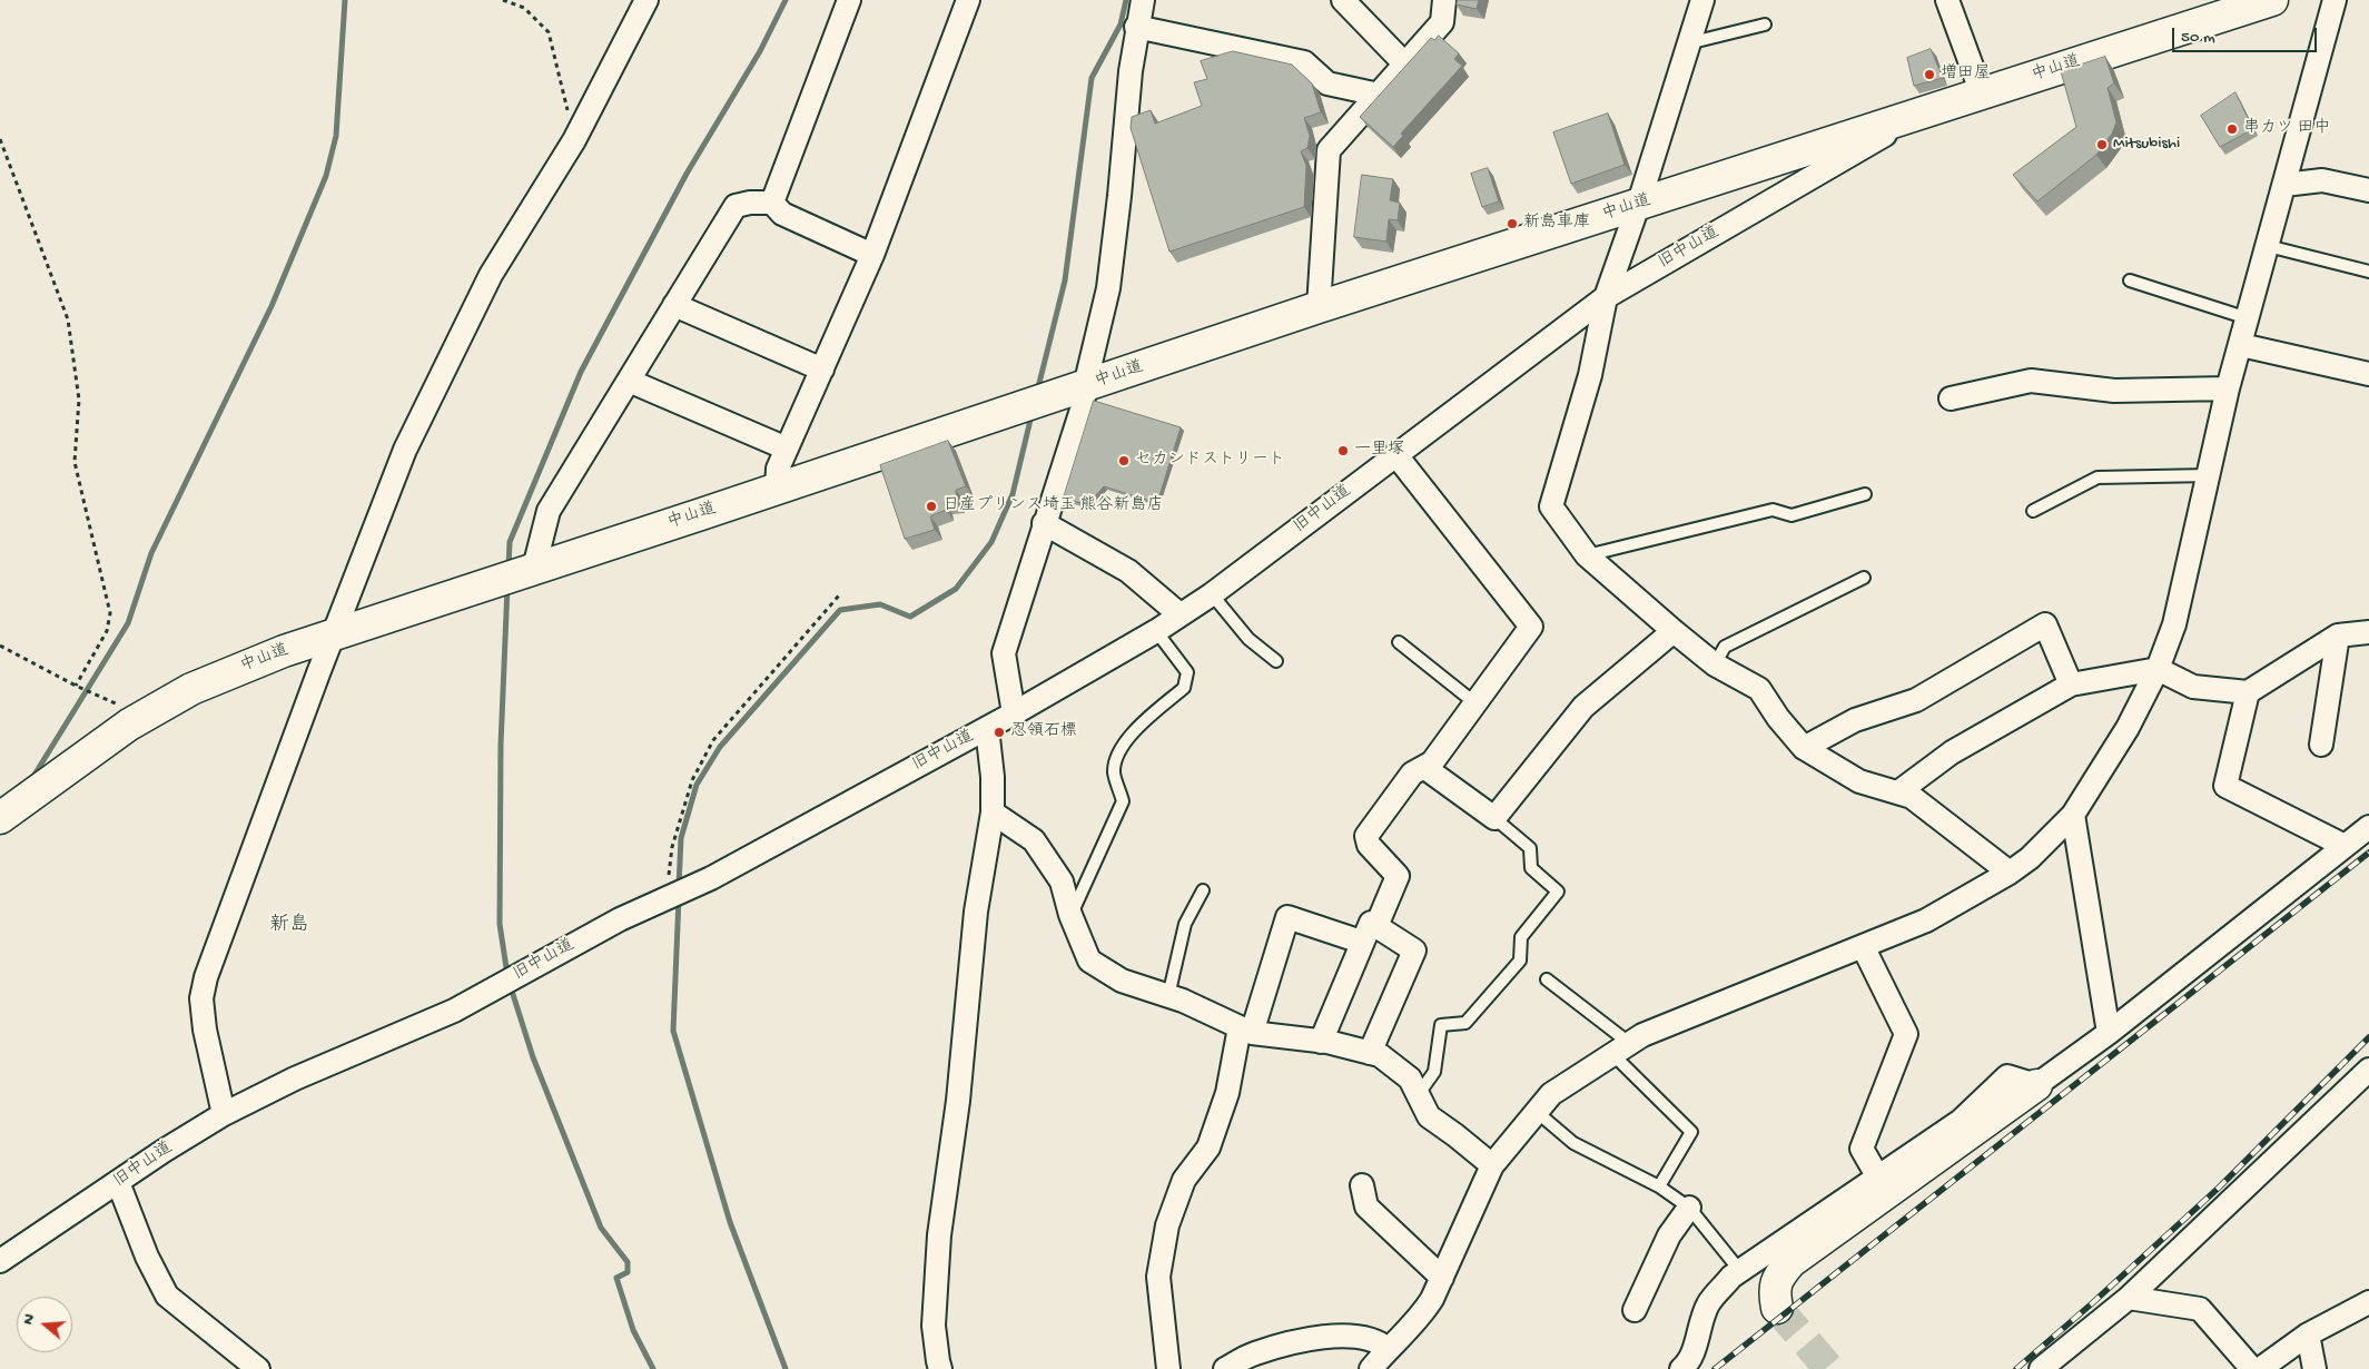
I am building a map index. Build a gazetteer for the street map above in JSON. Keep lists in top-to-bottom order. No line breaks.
{"streets":{"main road":["中山道"],"street":["旧中山道"]},"crossings":[["中山道","旧中山道"]],"districts":["新島"],"places":["増田屋","串カツ 田中","Mitsubishi","新島車庫","一里塚","セカンドストリート","日産プリンス埼玉 熊谷新島店","忍領石標"],"scale_bar":"50 m","north":"left"}
